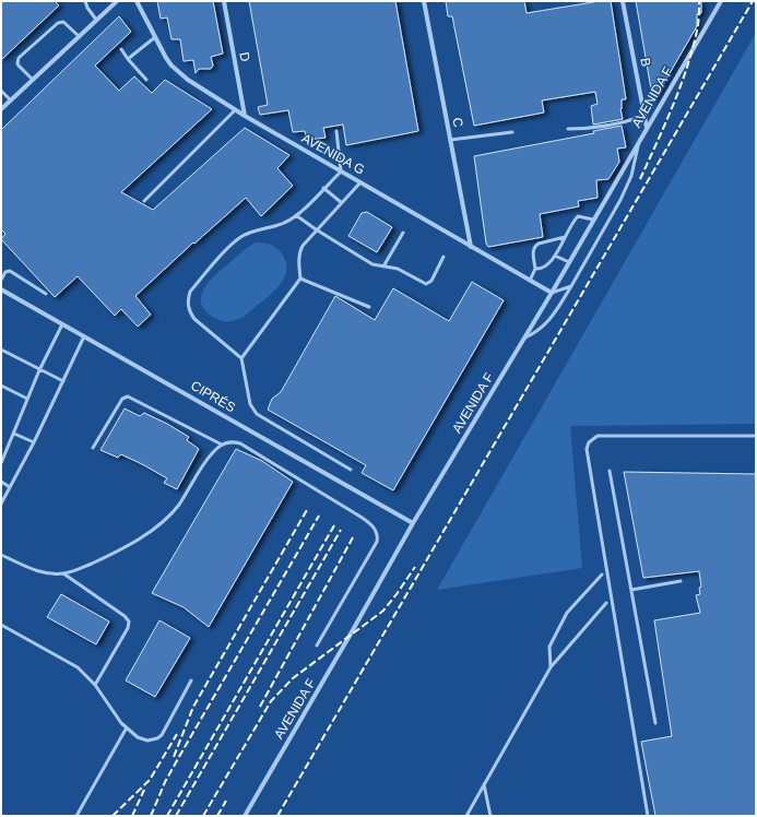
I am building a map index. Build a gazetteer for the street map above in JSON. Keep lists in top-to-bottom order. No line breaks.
{"streets":{"street":["D","B","AVENIDA F","C","AVENIDA G","CIPRÉS"]},"crossings":[["D","AVENIDA G"],["B","AVENIDA F"],["AVENIDA F","AVENIDA G"],["AVENIDA F","CIPRÉS"],["C","AVENIDA G"]]}
